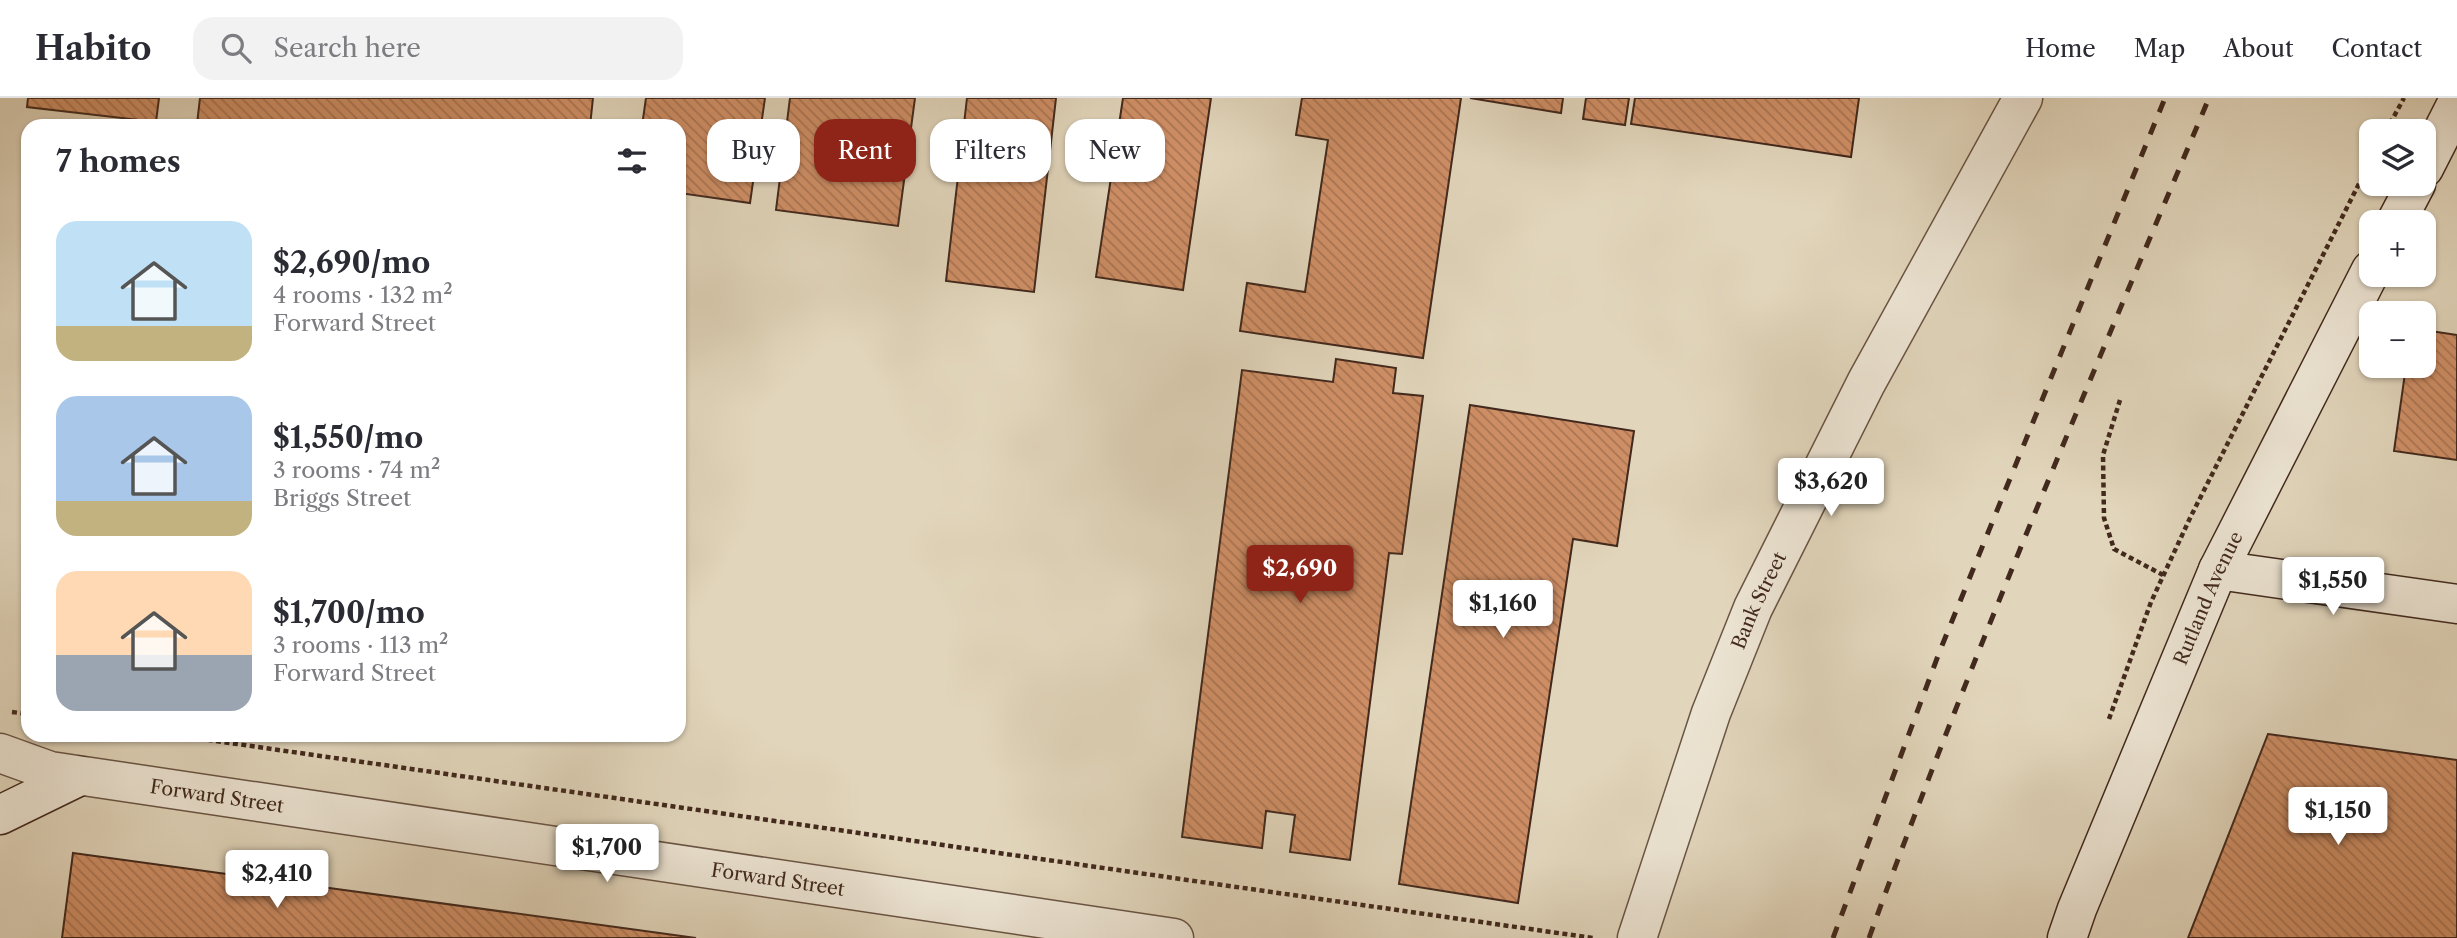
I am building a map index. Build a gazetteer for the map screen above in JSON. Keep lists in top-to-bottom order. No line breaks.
{"streets":{"street":["Rutland Avenue","Bank Street","Forward Street"]},"page":{"header":"Habito","search":"Search here","nav":["Home","Map","About","Contact"],"map_buttons":["+","−"],"chip":["Buy","Rent","Filters","New"],"heading":"7 homes","list":[{"name":"$2,690/mo","note":"4 rooms · 132 m² · Forward Street"},{"name":"$1,550/mo","note":"3 rooms · 74 m² · Briggs Street"},{"name":"$1,700/mo","note":"3 rooms · 113 m² · Forward Street"}],"price":["$3,620","$2,690","$1,550","$1,160","$1,150","$1,700","$2,410"]}}
